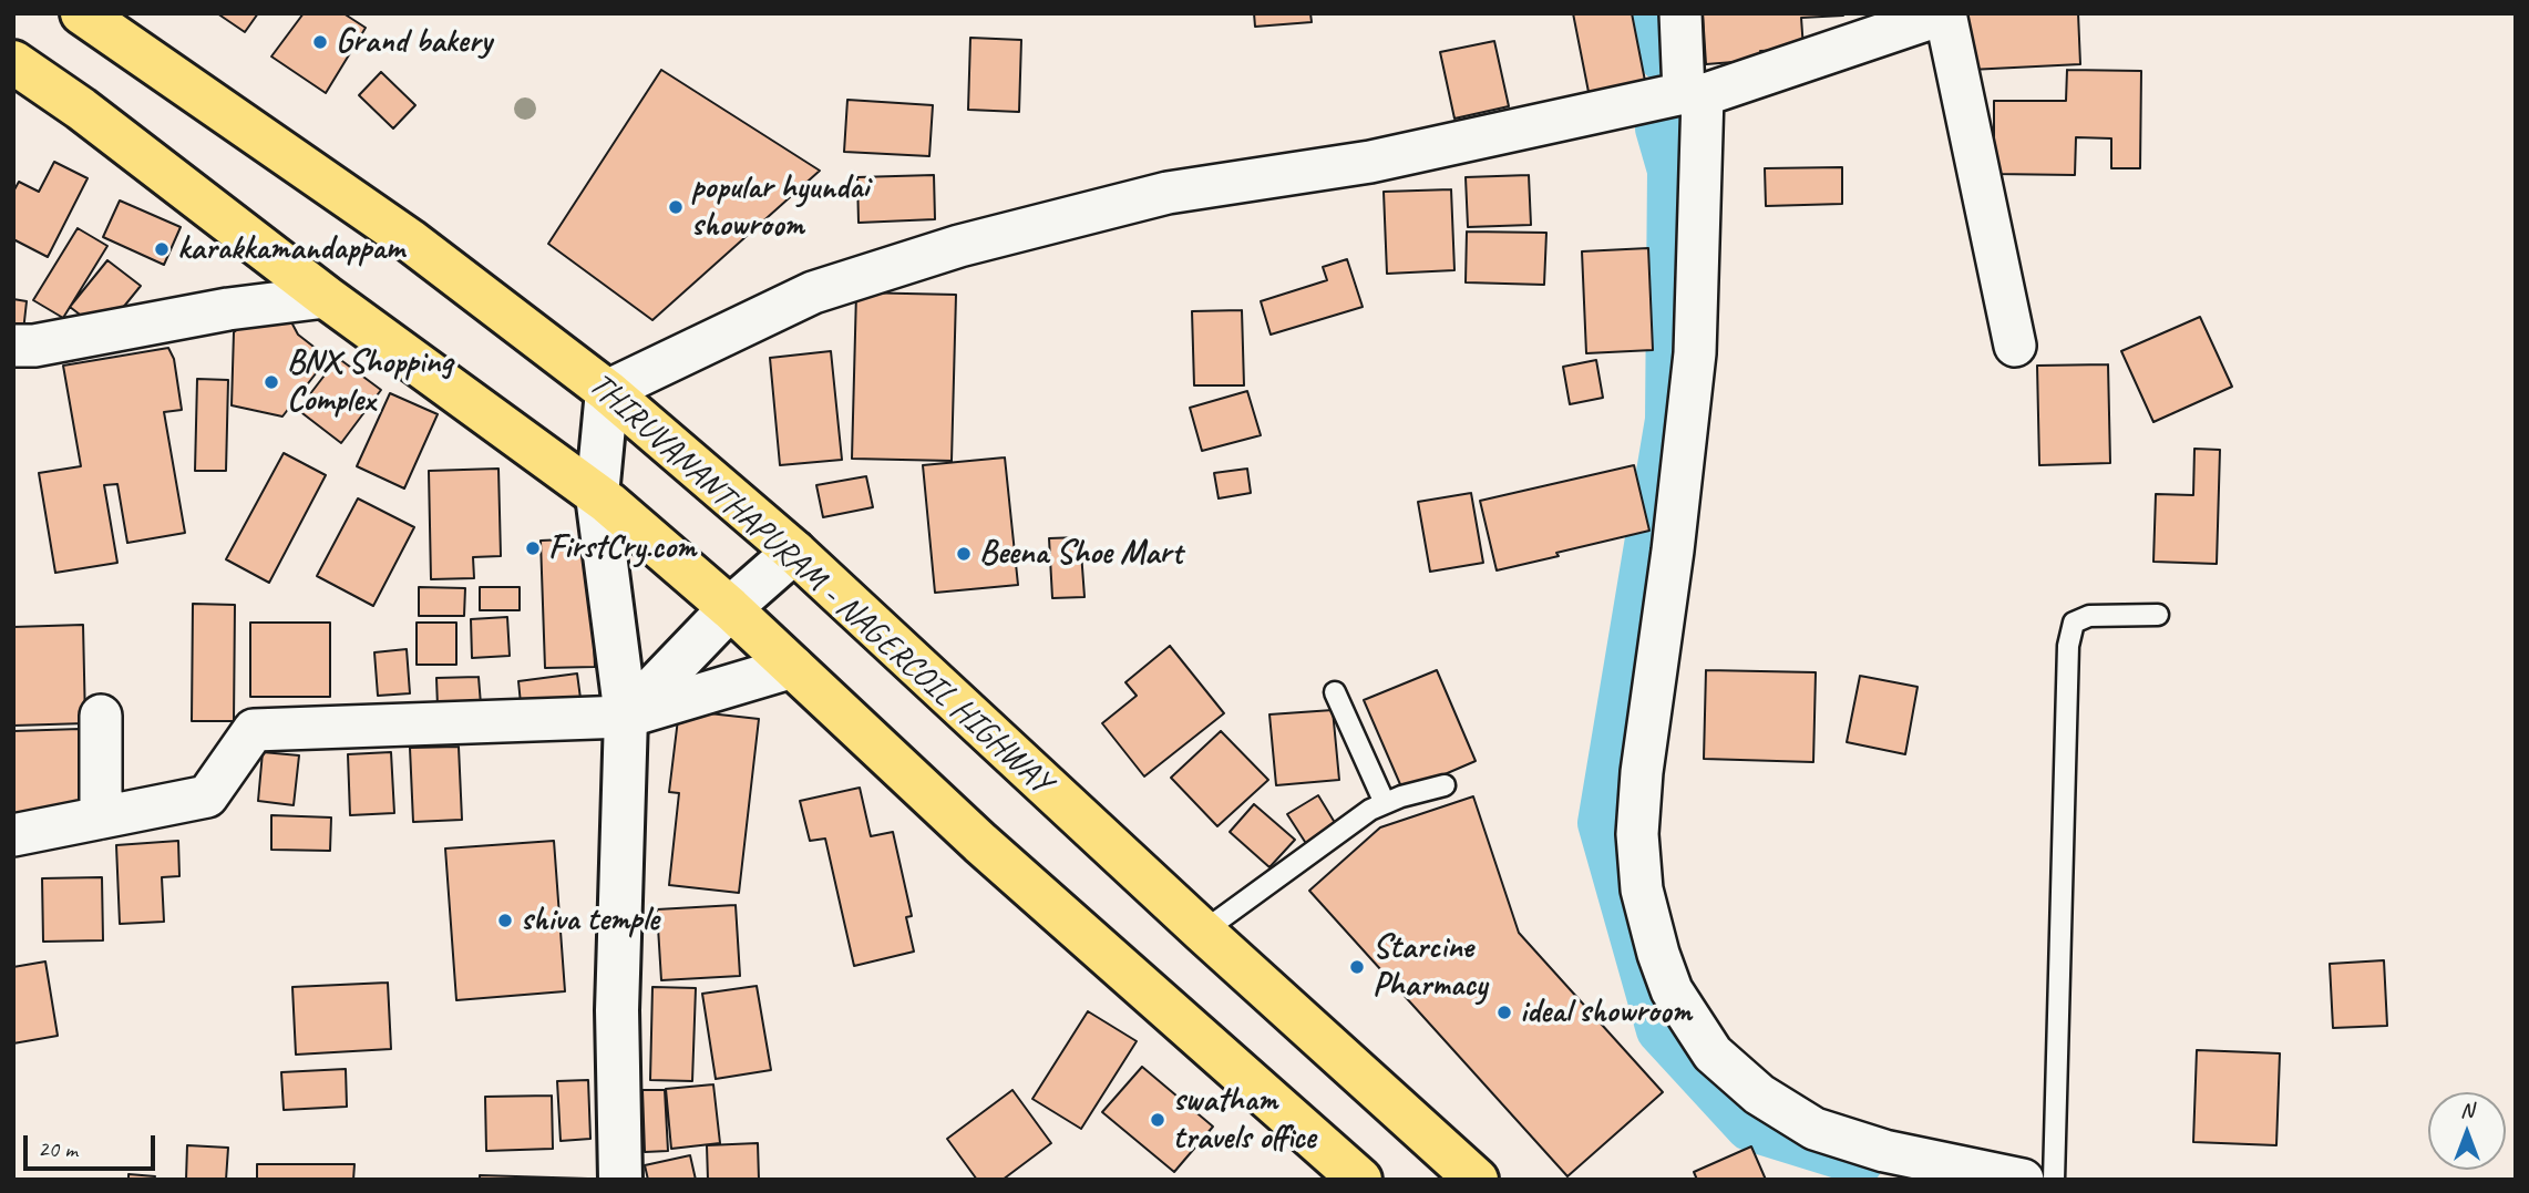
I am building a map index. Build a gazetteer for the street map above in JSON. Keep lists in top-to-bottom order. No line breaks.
{"streets":{"main road":["THIRUVANANTHAPURAM - NAGERCOIL HIGHWAY"]},"places":["Grand bakery","popular hyundai showroom","karakkamandappam","BNX Shopping Complex","FirstCry.com","Beena Shoe Mart","shiva temple","Starcine Pharmacy","ideal showroom","swatham travels office"],"scale_bar":"20 m","north":"top"}
